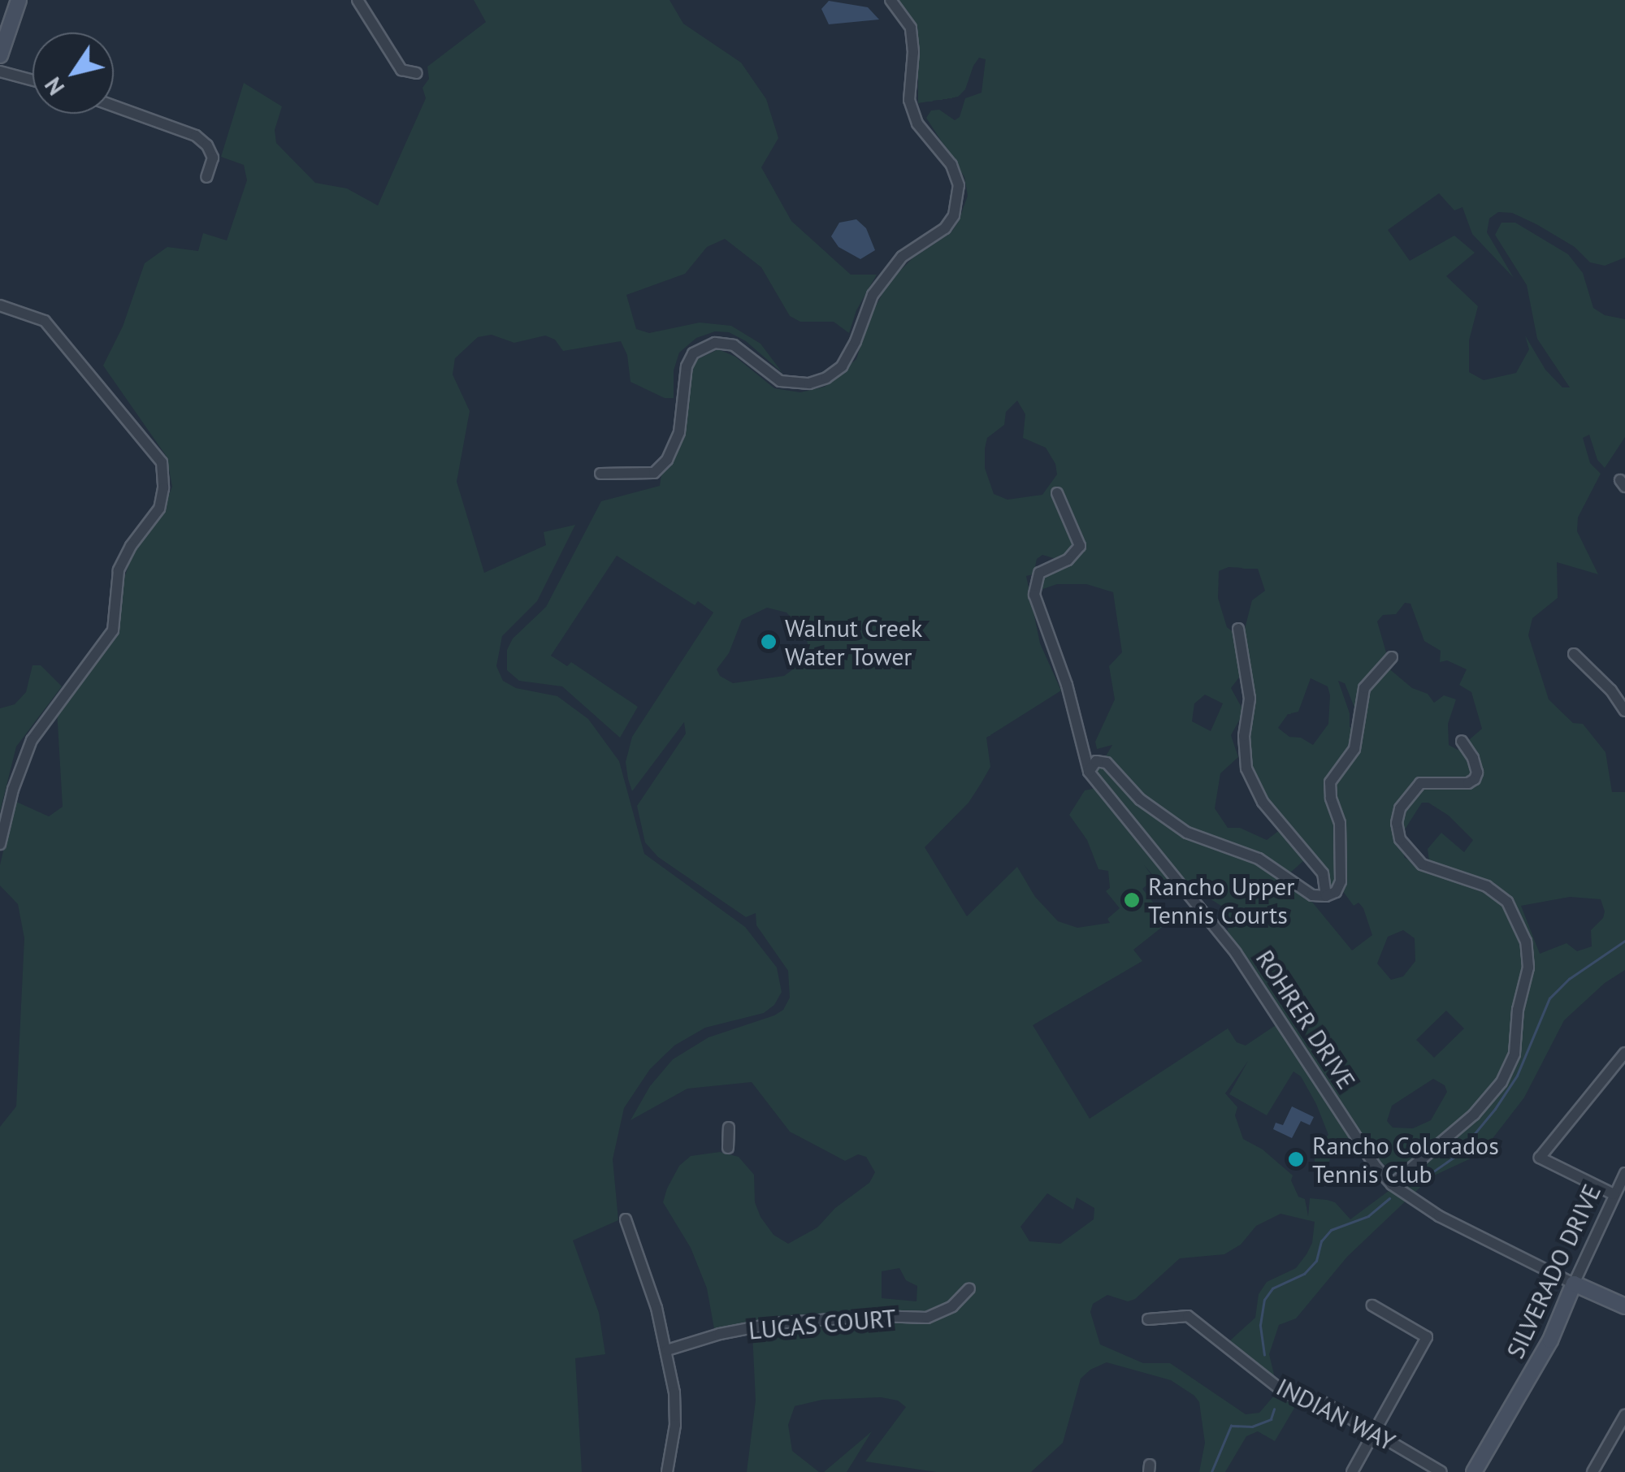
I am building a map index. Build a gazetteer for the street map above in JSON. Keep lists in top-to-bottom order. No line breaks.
{"streets":{"street":["ROHRER DRIVE","SILVERADO DRIVE","LUCAS COURT","INDIAN WAY"]},"crossings":[["ROHRER DRIVE","SILVERADO DRIVE"]],"places":["Walnut Creek Water Tower","Rancho Upper Tennis Courts","Rancho Colorados Tennis Club"],"north":"bottom left"}
